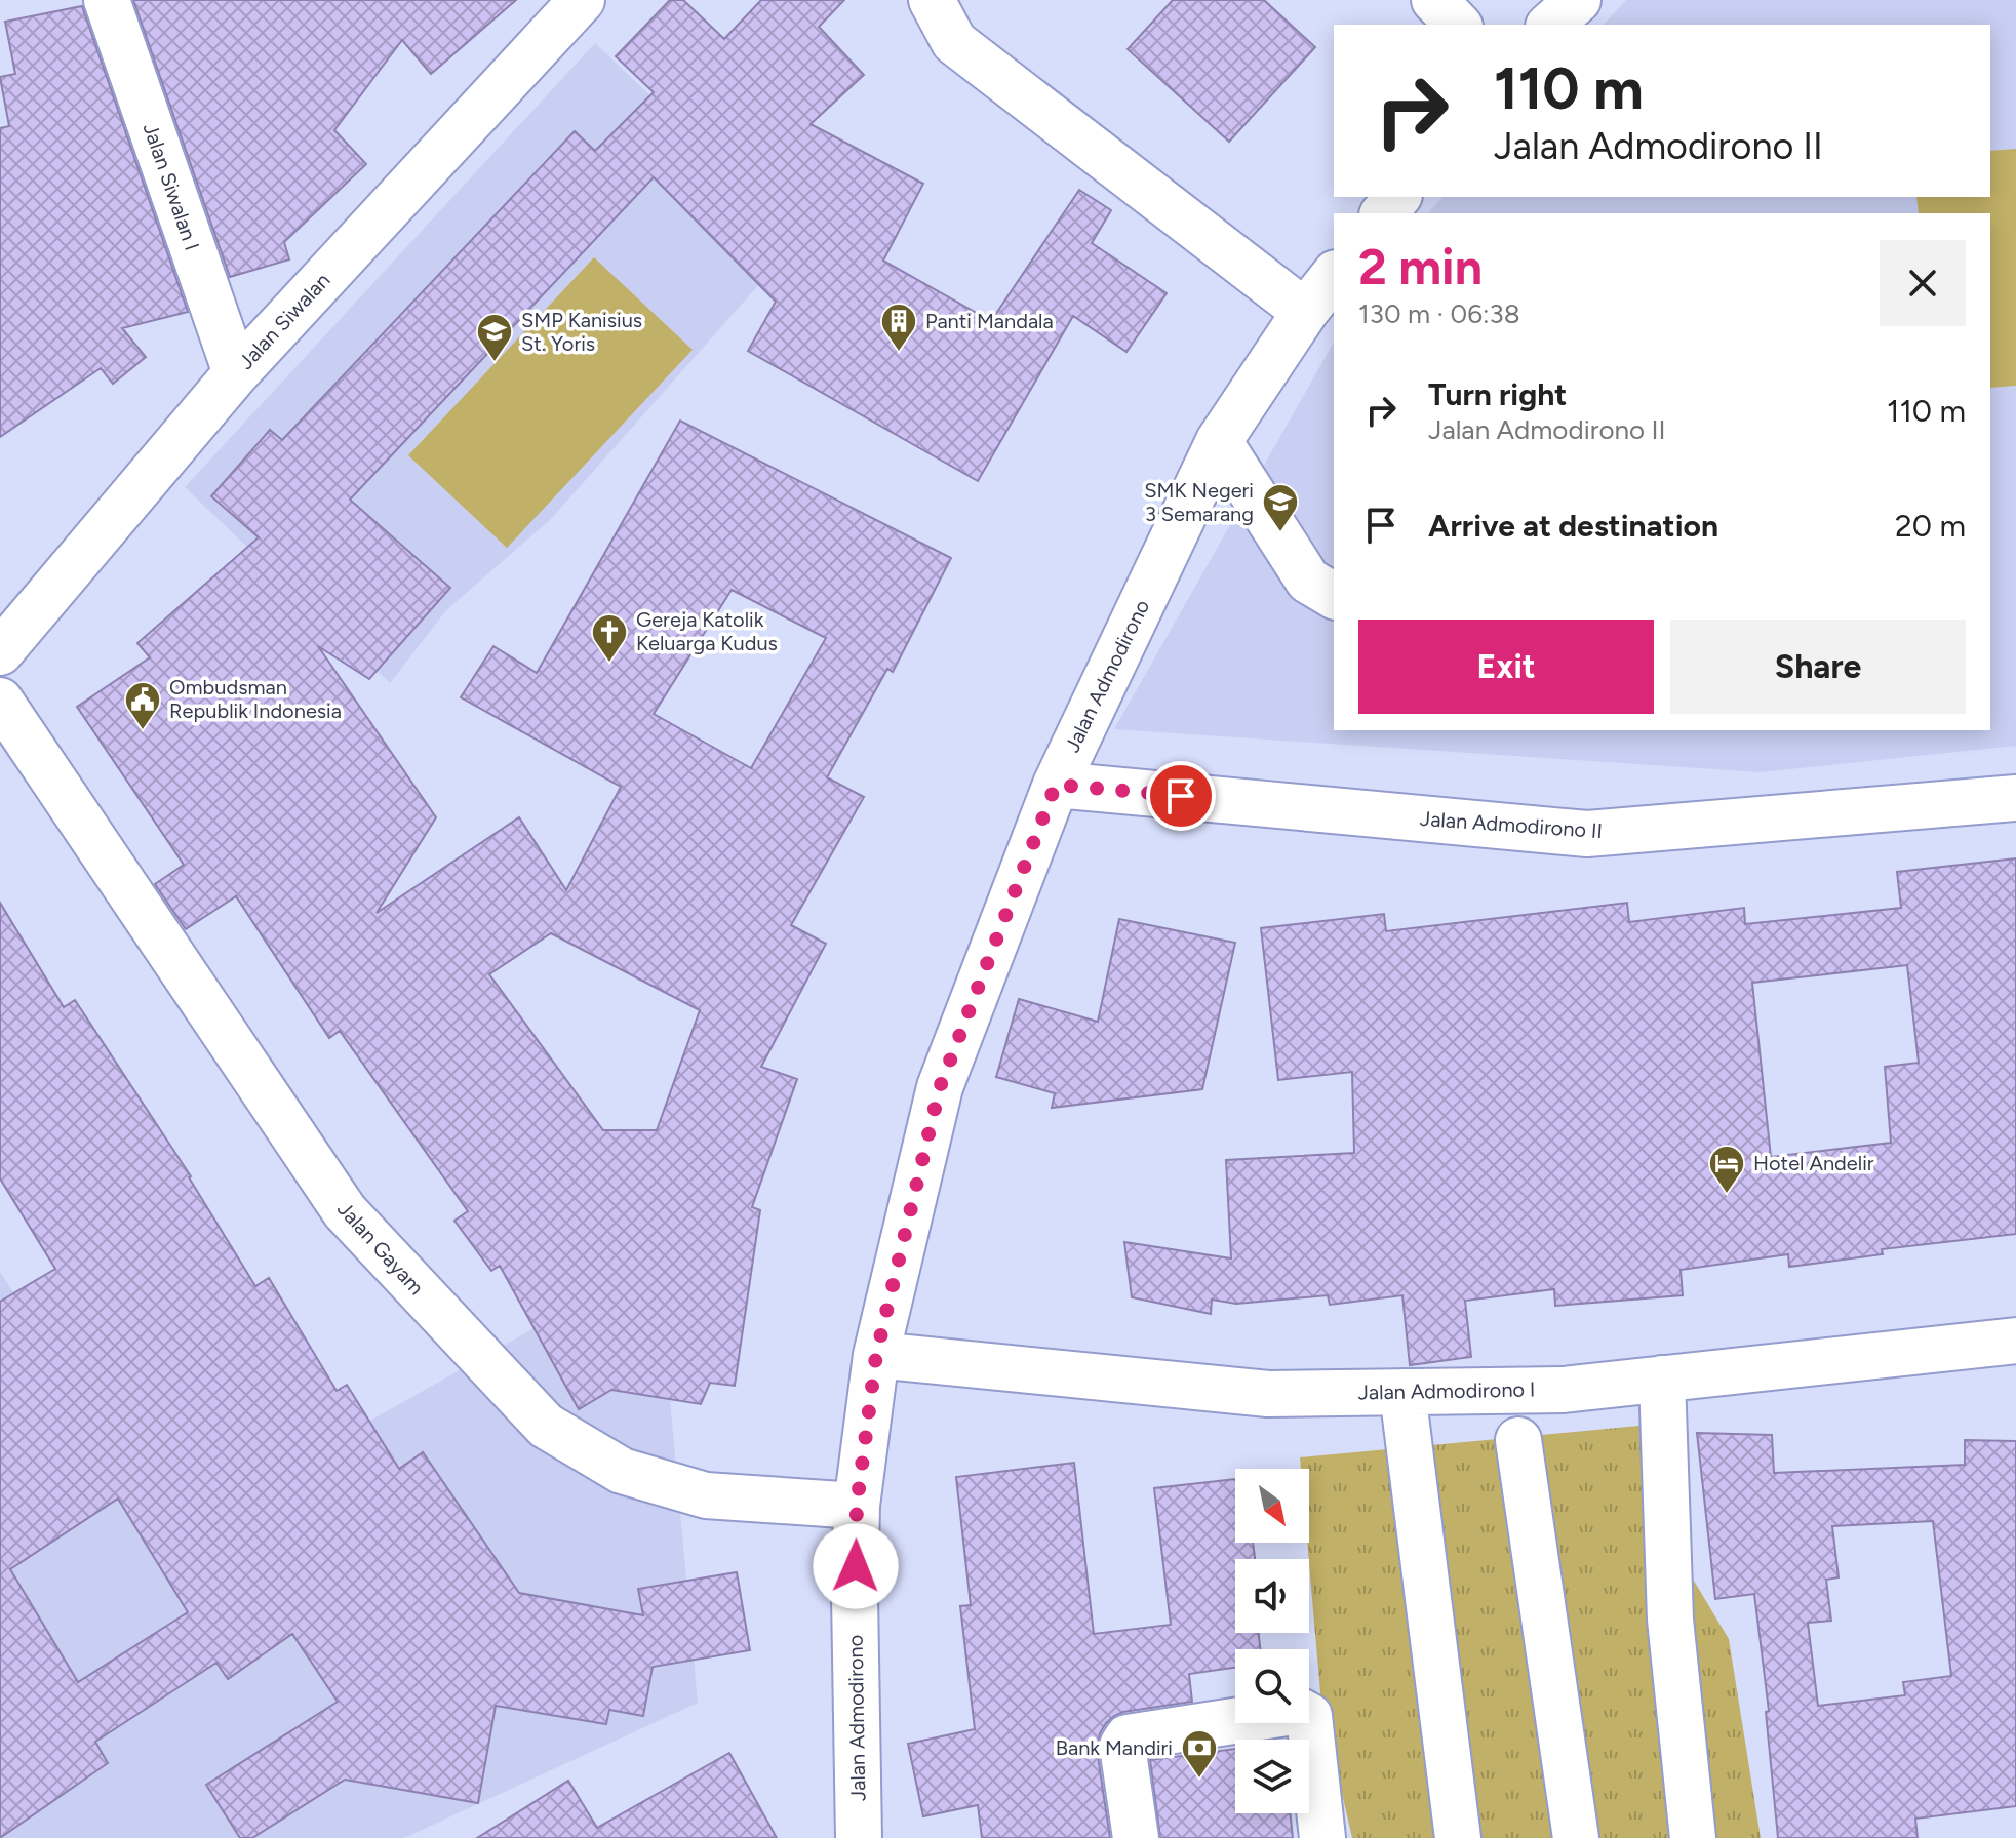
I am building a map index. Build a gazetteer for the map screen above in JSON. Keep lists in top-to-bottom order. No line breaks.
{"streets":{"street":["Jalan Siwalan I","Jalan Siwalan","Jalan Admodirono","Jalan Admodirono II","Jalan Gayam","Jalan Admodirono I"]},"crossings":[["Jalan Siwalan I","Jalan Siwalan"],["Jalan Admodirono","Jalan Admodirono II"],["Jalan Admodirono","Jalan Gayam"],["Jalan Admodirono","Jalan Admodirono I"]],"places":{"building":["Panti Mandala"],"school or university":["SMP Kanisius St. Yoris","SMK Negeri 3 Semarang"],"church":["Gereja Katolik Keluarga Kudus"],"public building":["Ombudsman Republik Indonesia"],"hotel":["Hotel Andelir"],"bank":["Bank Mandiri"]},"north":"bottom right","page":{"turn":["110 m","Jalan Admodirono II"],"heading":["2 min","130 m · 06:38"],"list":[{"name":"Turn right","note":"Jalan Admodirono II","value":"110 m"},{"name":"Arrive at destination","value":"20 m"}],"buttons":["Exit","Share"]}}
